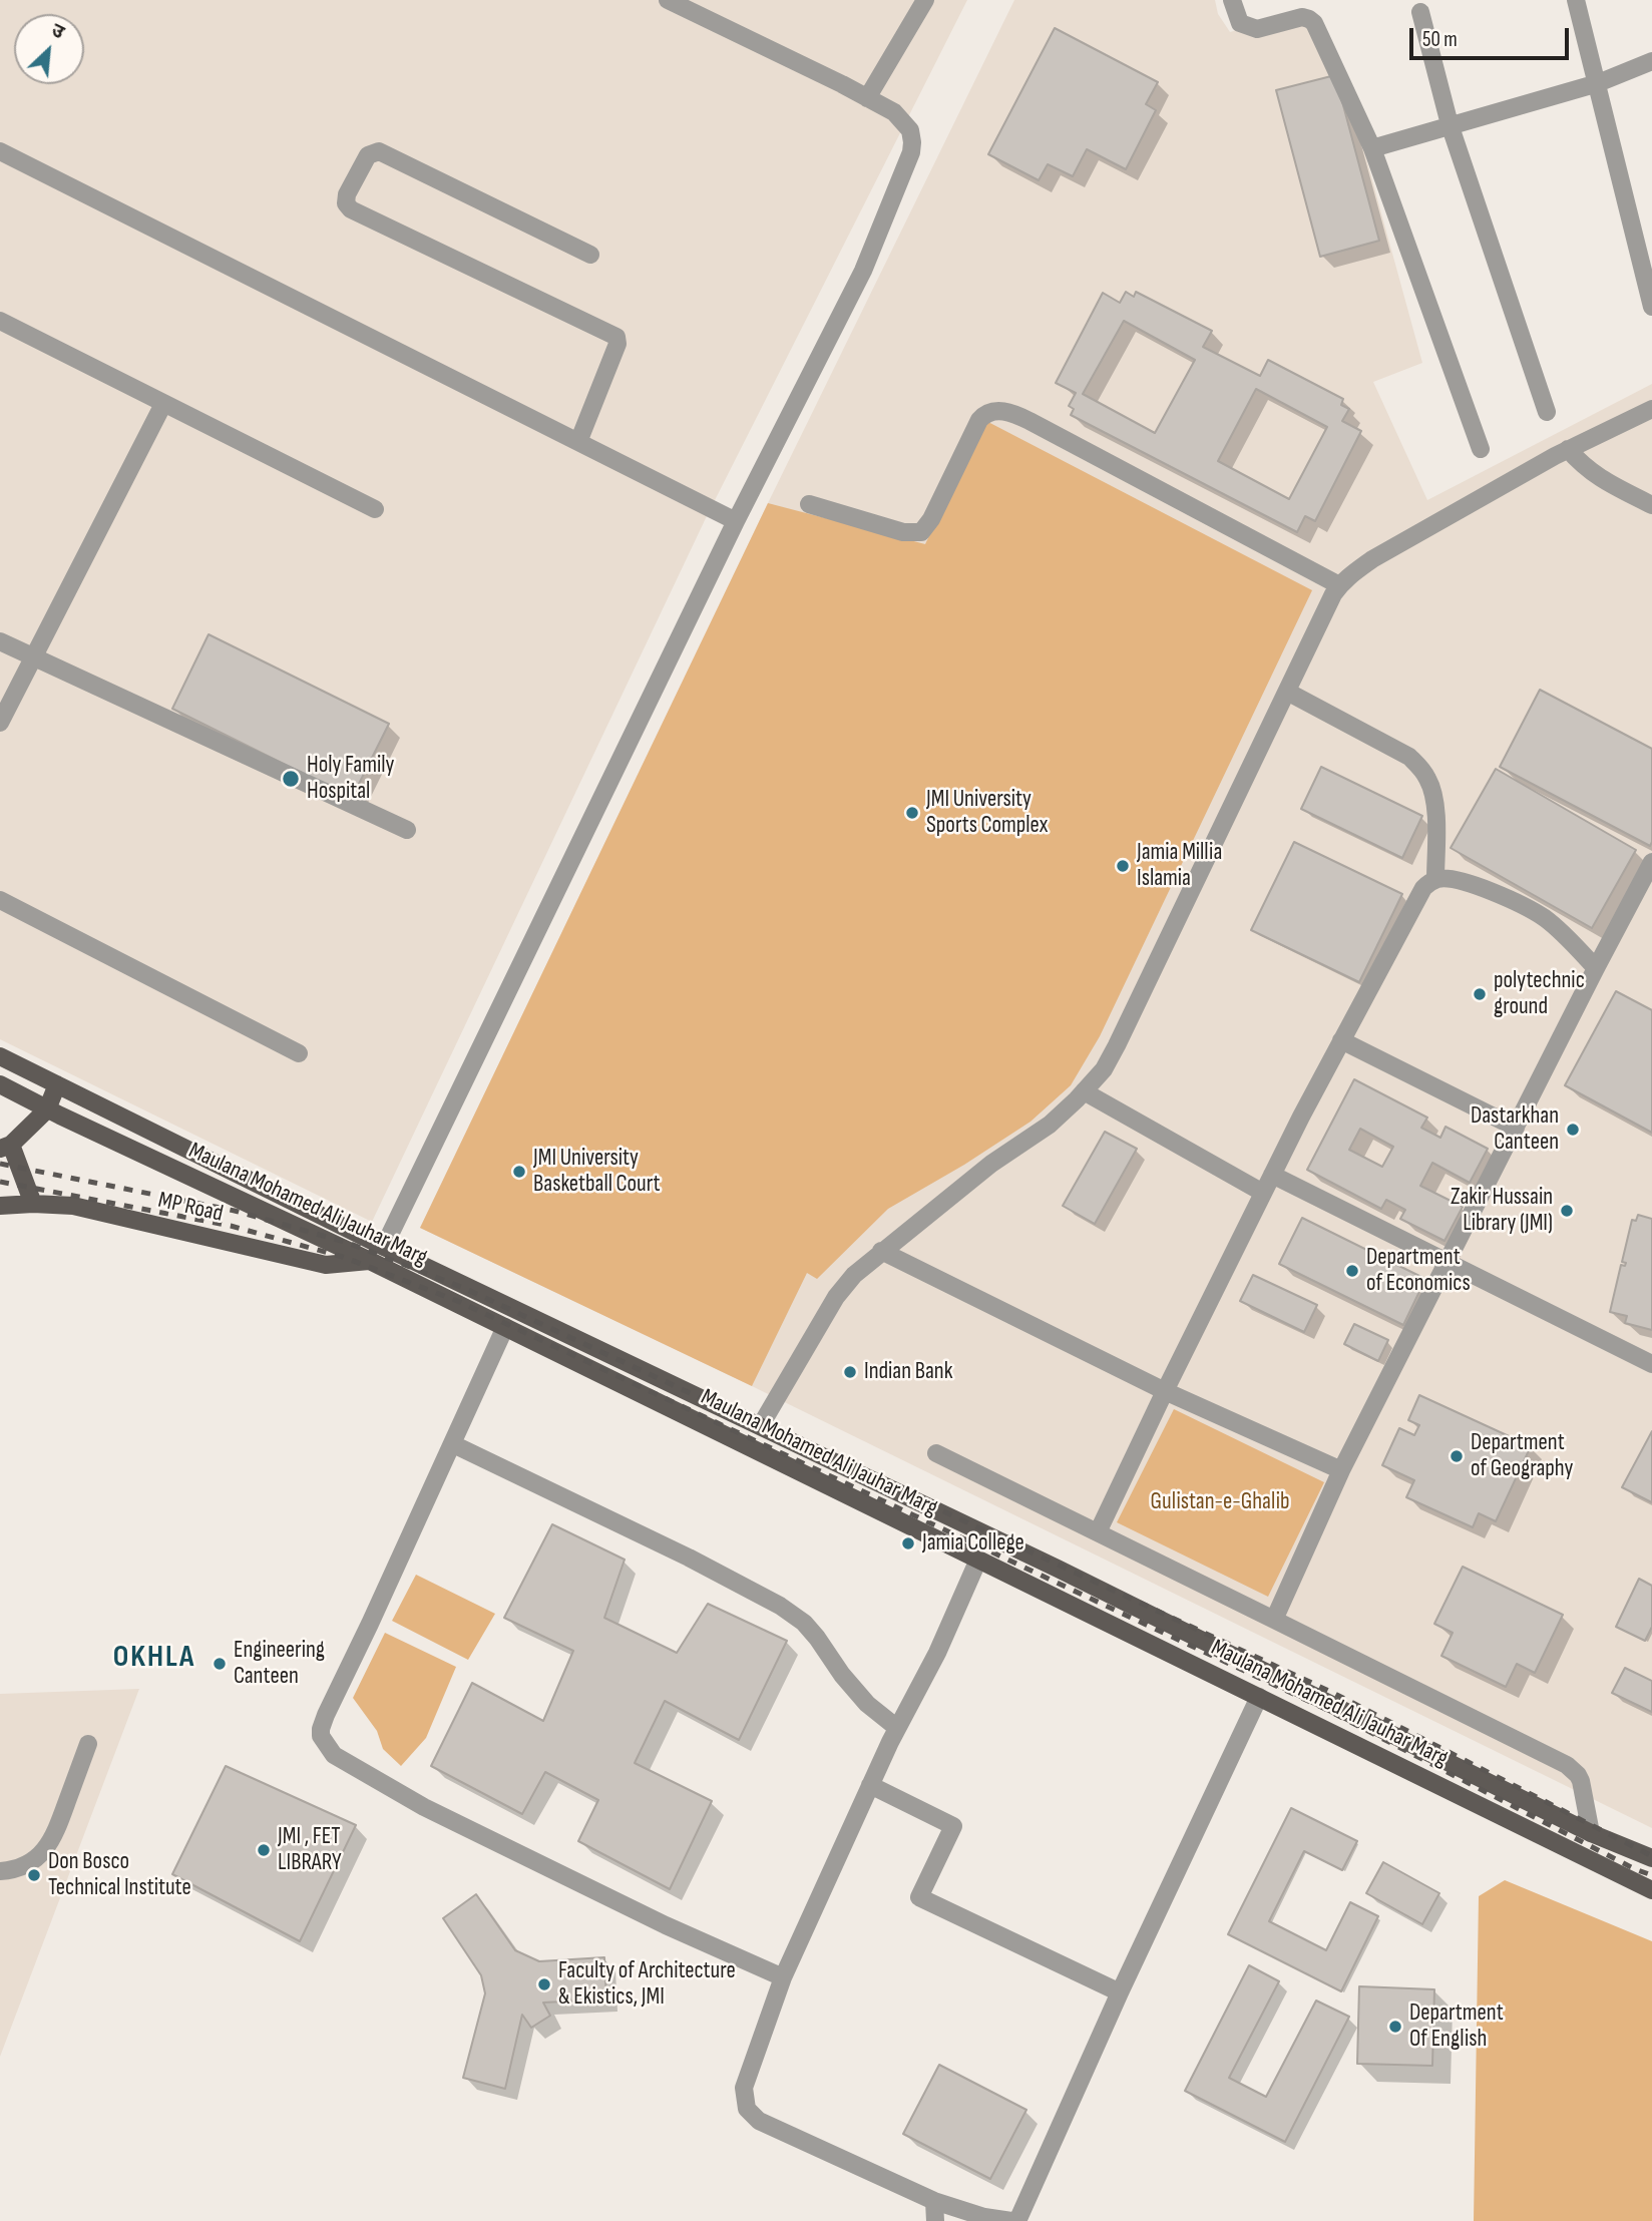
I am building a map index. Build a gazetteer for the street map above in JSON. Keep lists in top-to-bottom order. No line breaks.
{"streets":{"main road":["Maulana Mohamed Ali Jauhar Marg","MP Road"]},"crossings":[["Maulana Mohamed Ali Jauhar Marg","MP Road"]],"districts":["OKHLA"],"parks":["Gulistan-e-Ghalib"],"places":["Holy Family Hospital","JMI University Sports Complex","Jamia Millia Islamia","polytechnic ground","Dastarkhan Canteen","JMI University Basketball Court","Zakir Hussain Library (JMI)","Department of Economics","Indian Bank","Department of Geography","Jamia College","Engineering Canteen","JMI , FET LIBRARY","Don Bosco Technical Institute","Faculty of Architecture & Ekistics, JMI","Department Of English"],"scale_bar":"50 m","north":"top right"}
